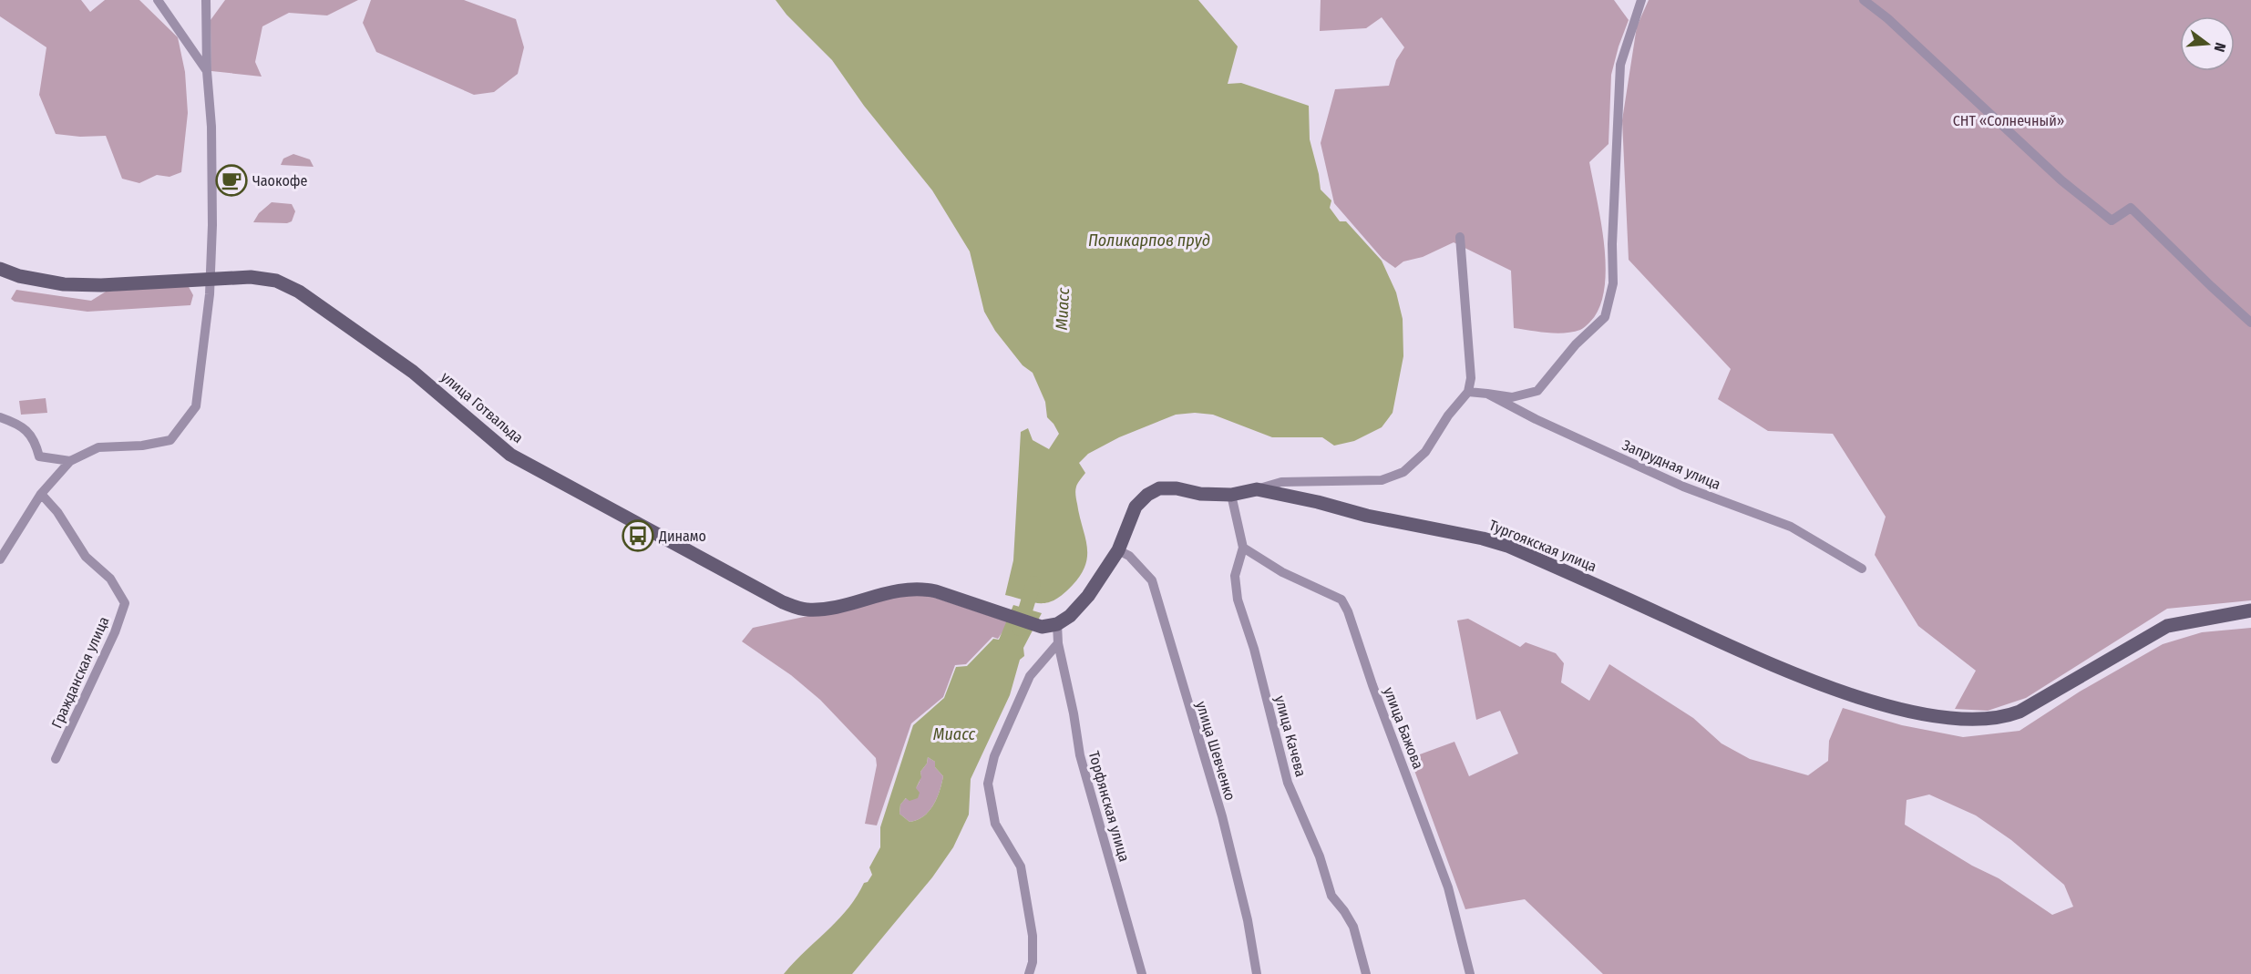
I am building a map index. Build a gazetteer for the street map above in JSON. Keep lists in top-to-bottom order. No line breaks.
{"streets":{"main road":["улица Готвальда","Тургоякская улица"],"street":["Запрудная улица","Гражданская улица","улица Бажова","улица Качева","улица Шевченко","Торфянская улица"]},"crossings":[["улица Готвальда","Тургоякская улица"],["Тургоякская улица","улица Качева"],["Тургоякская улица","улица Шевченко"],["Тургоякская улица","Торфянская улица"],["улица Бажова","улица Качева"]],"water":["Поликарпов пруд","Миасс"],"parks":["СНТ «Солнечный»"],"places":{"cafe":["Чаокофе"],"bus stop":["Динамо"]},"north":"right"}
